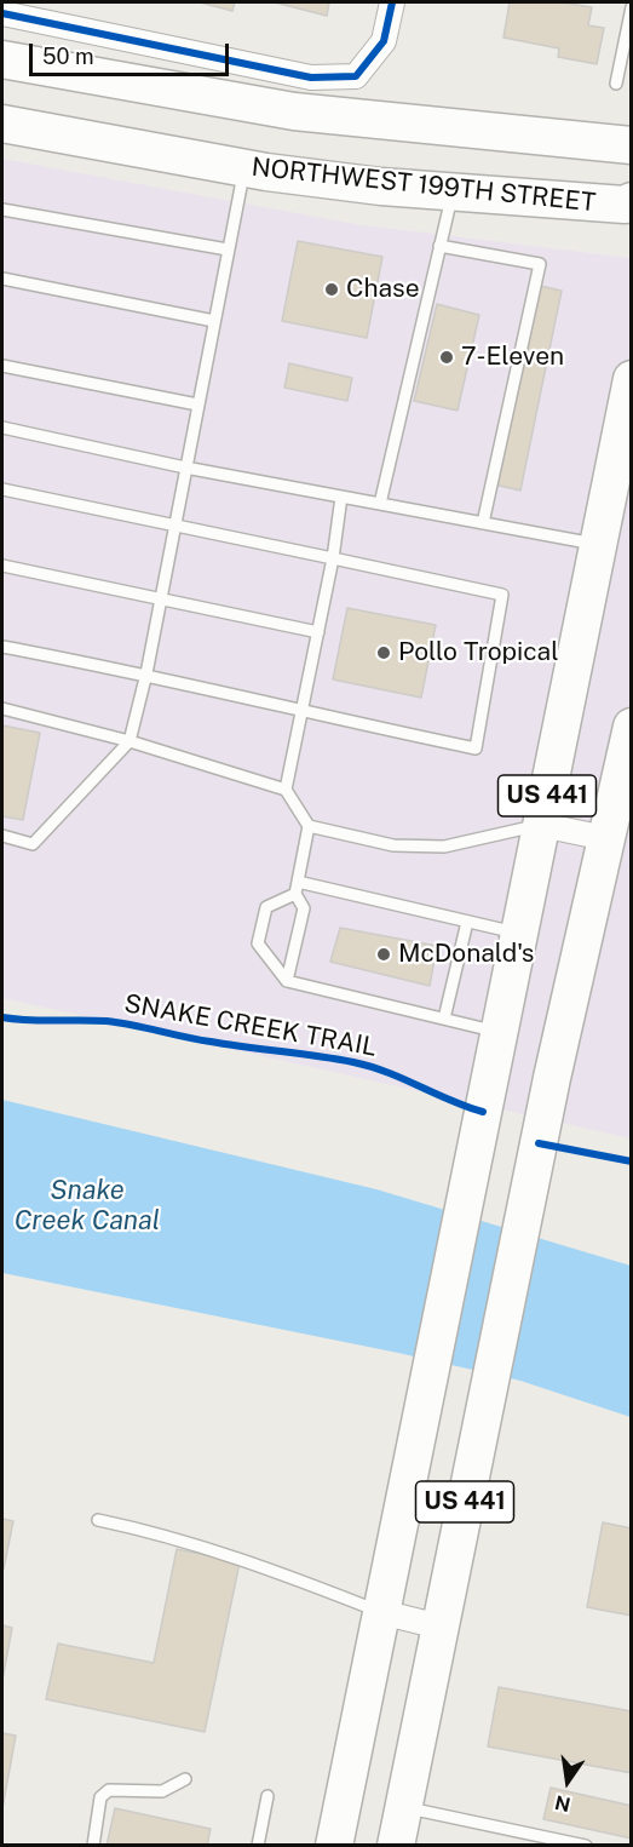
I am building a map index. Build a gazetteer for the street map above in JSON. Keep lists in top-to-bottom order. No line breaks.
{"streets":{"main road":["NORTHWEST 199TH STREET","US 441"],"cycle path":["SNAKE CREEK TRAIL"]},"water":["Snake Creek Canal"],"places":["Chase","7-Eleven","Pollo Tropical","McDonald's"],"scale_bar":"50 m","north":"bottom"}
